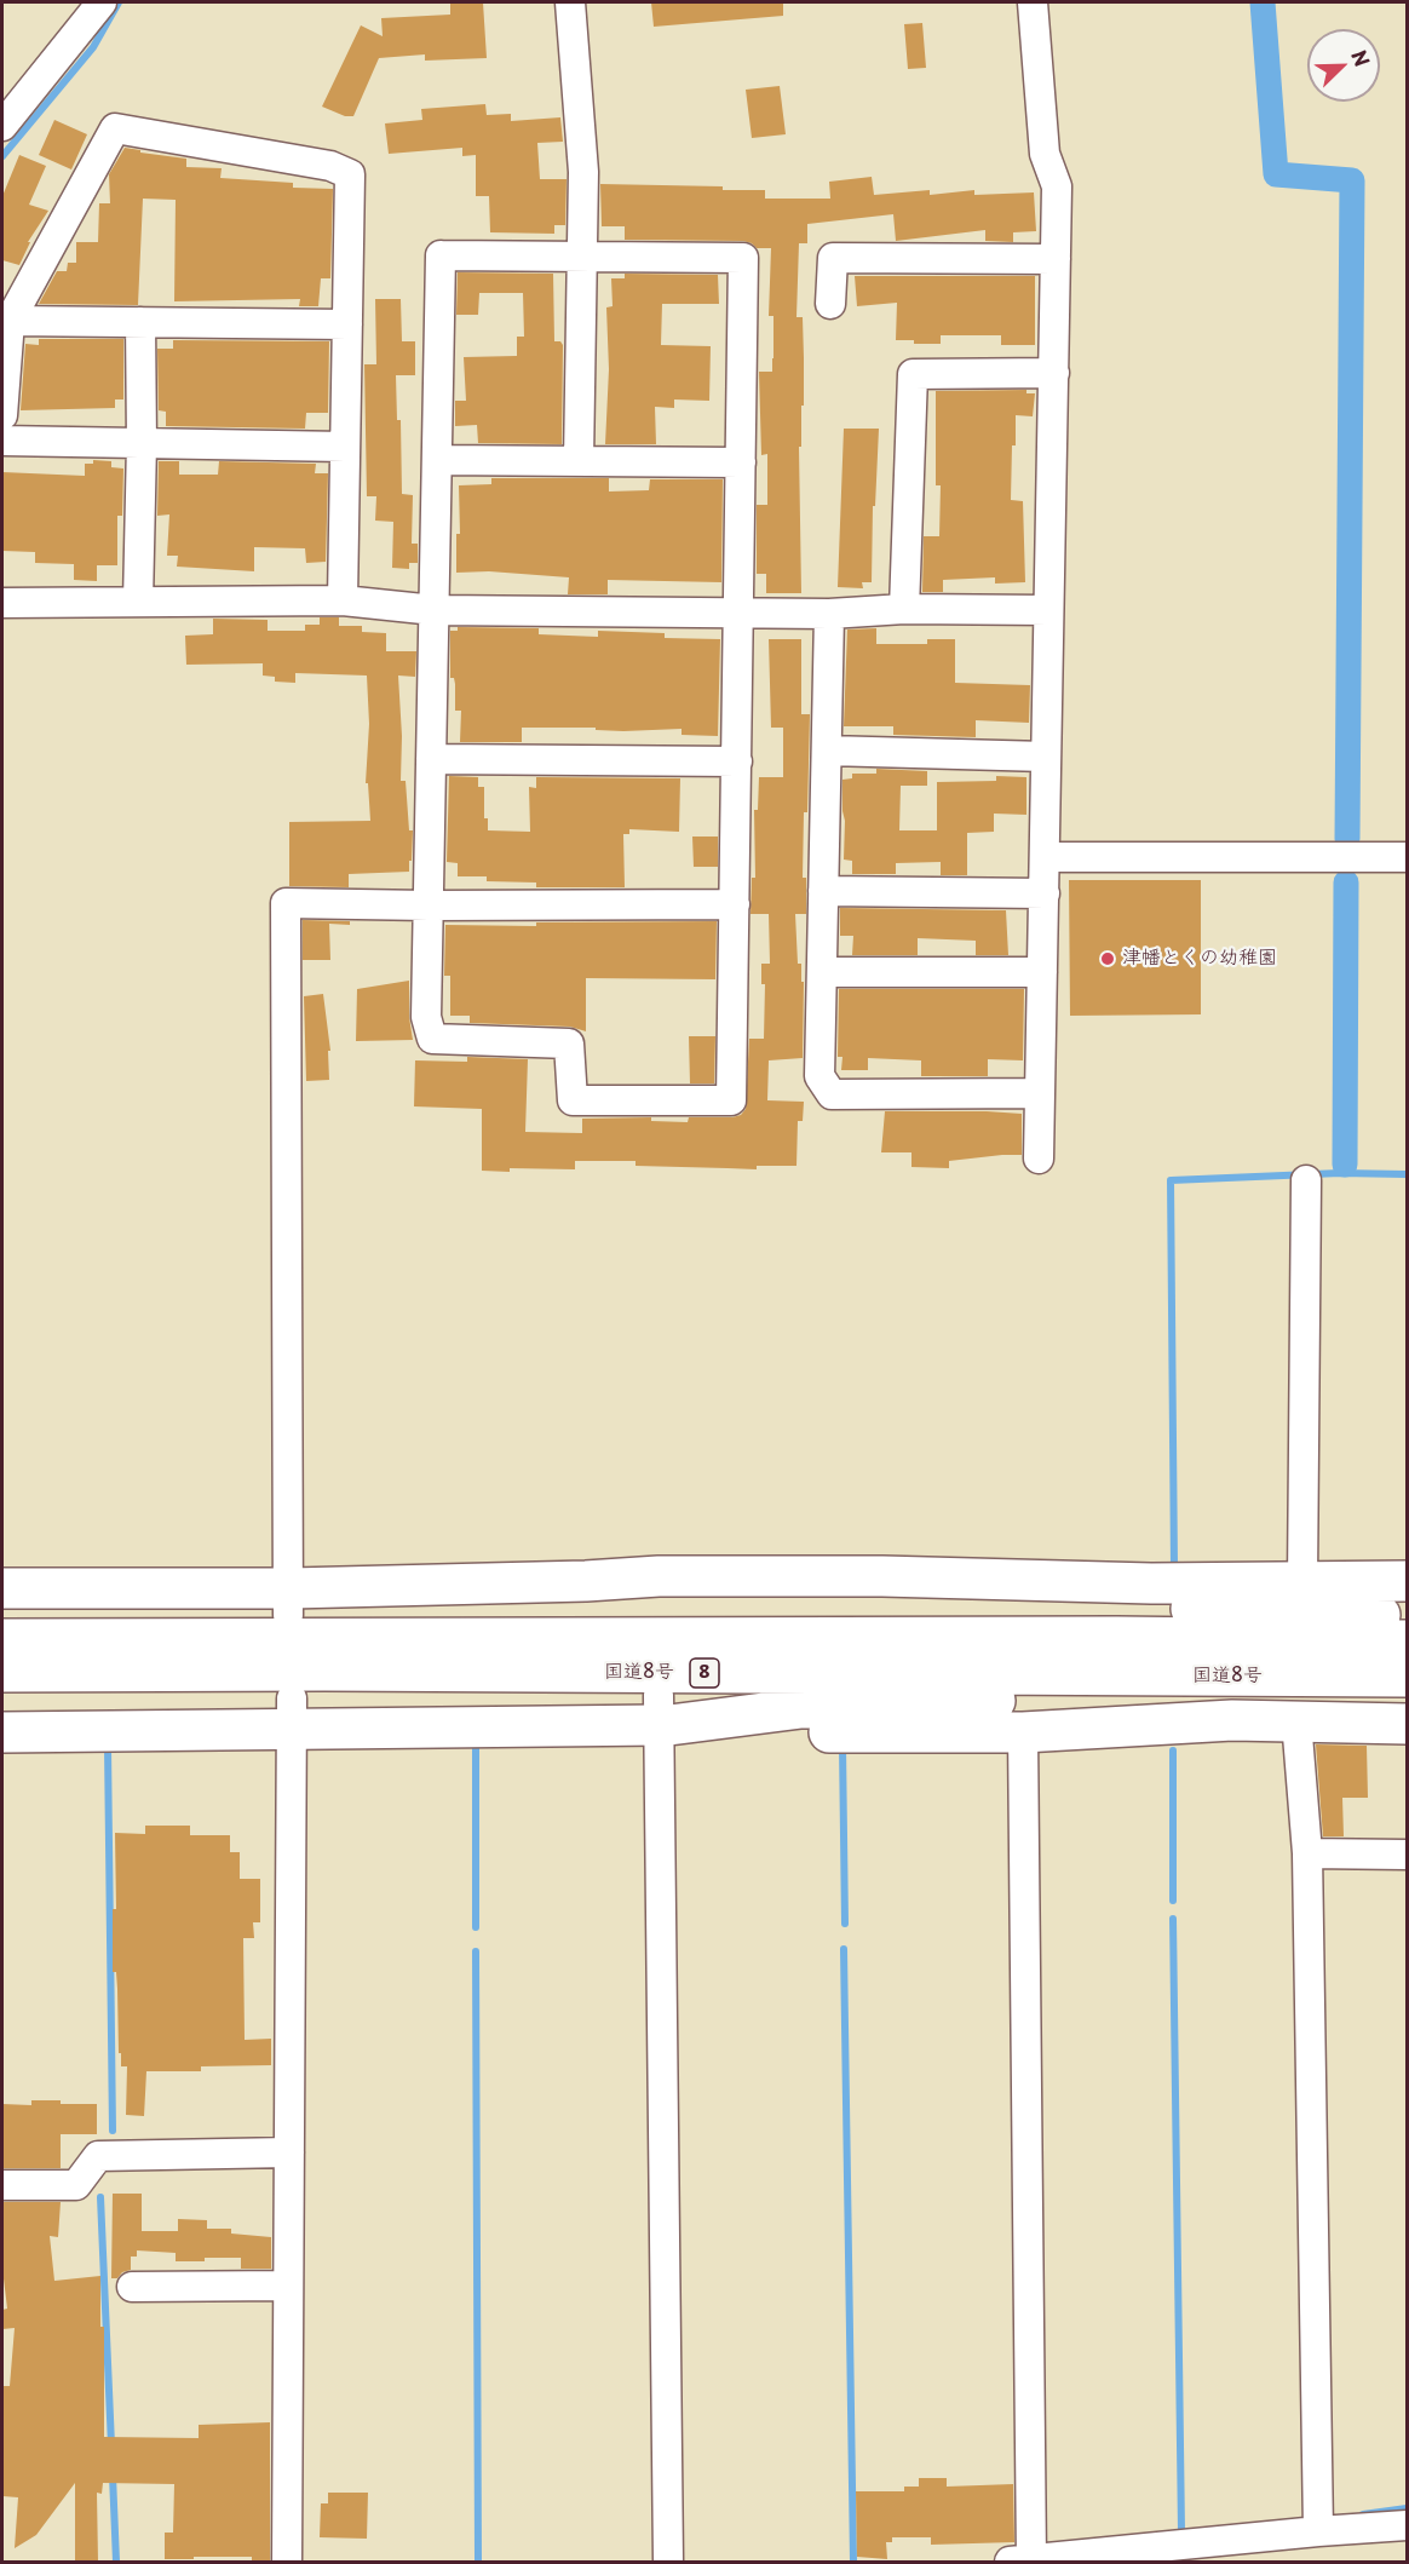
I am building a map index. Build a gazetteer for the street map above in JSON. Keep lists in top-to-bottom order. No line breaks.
{"streets":{"highway":["国道8号","8"]},"places":["津幡とくの幼稚園"],"north":"top right"}
